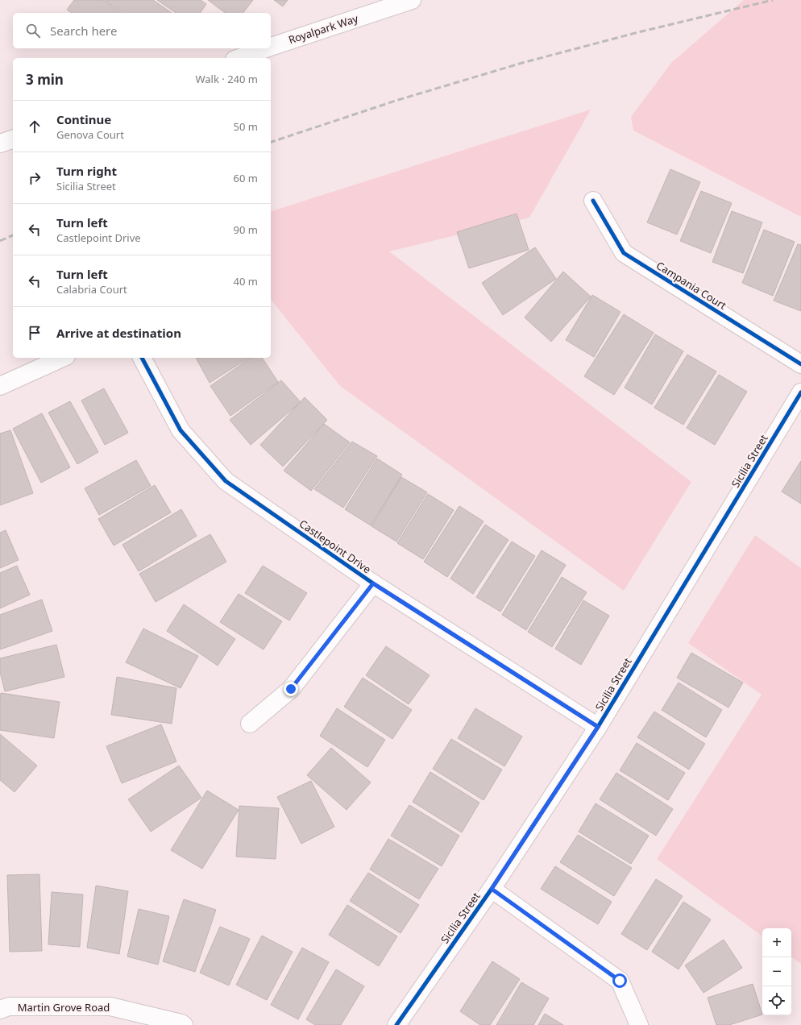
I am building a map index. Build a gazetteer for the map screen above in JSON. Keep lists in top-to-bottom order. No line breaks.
{"streets":{"street":["Royalpark Way","Campania Court","Sicilia Street","Castlepoint Drive","Martin Grove Road"]},"crossings":[["Sicilia Street","Castlepoint Drive"]],"page":{"search":"Search here","heading":["3 min","Walk · 240 m"],"list":[["Continue","Genova Court","50 m"],["Turn right","Sicilia Street","60 m"],["Turn left","Castlepoint Drive","90 m"],["Turn left","Calabria Court","40 m"],"Arrive at destination"],"map_buttons":["+","−"]}}
